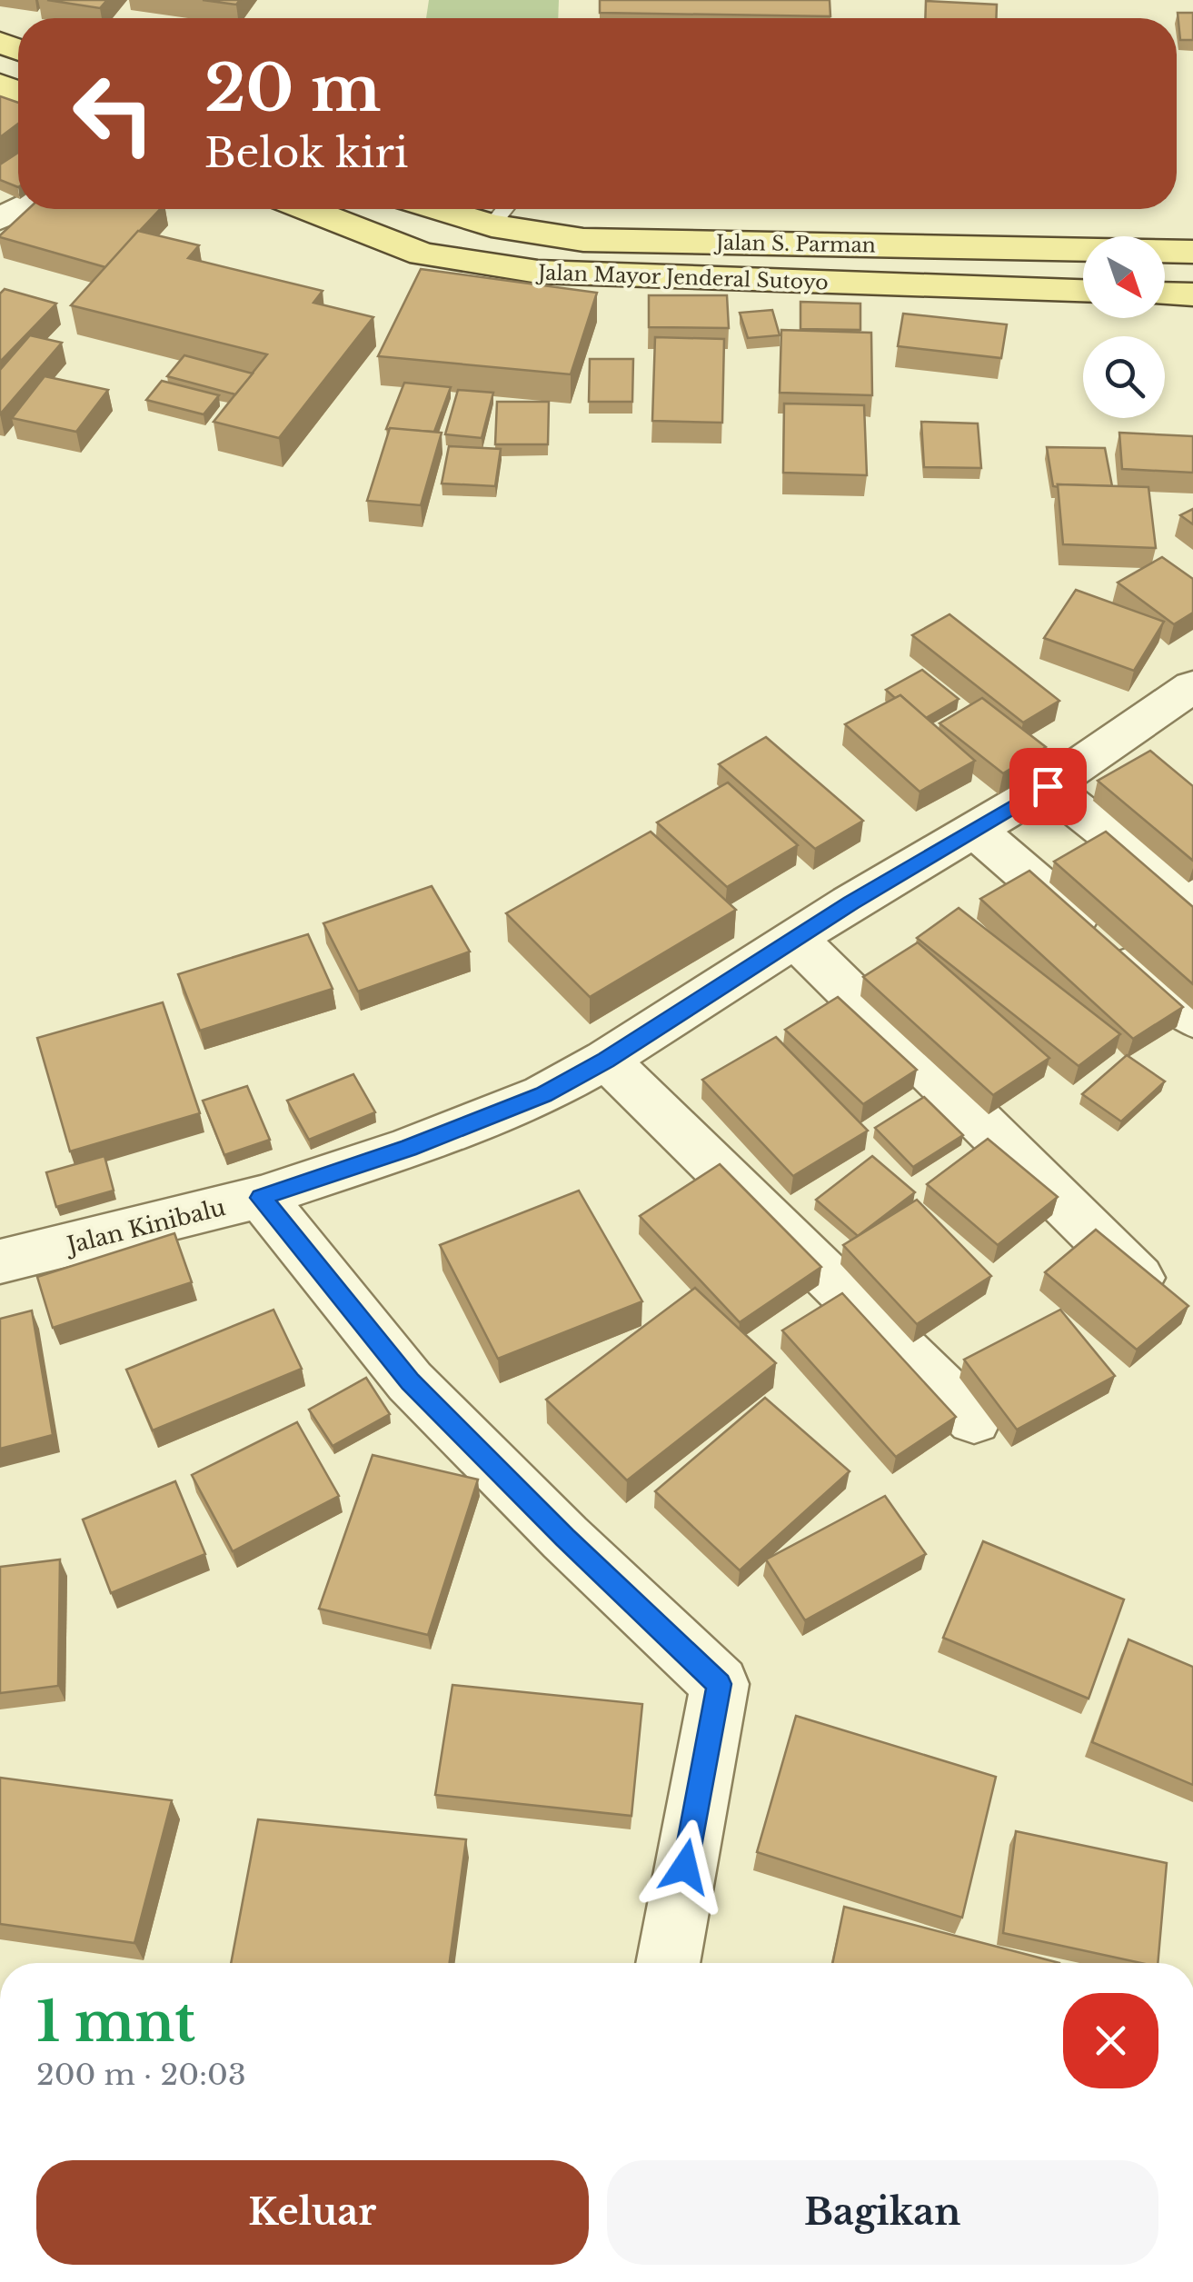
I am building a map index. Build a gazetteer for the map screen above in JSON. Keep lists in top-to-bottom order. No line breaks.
{"streets":{"main road":["Jalan S. Parman","Jalan Mayor Jenderal Sutoyo"],"street":["Jalan Kinibalu"]},"north":"bottom right","page":{"turn":["20 m","Belok kiri"],"heading":["1 mnt","200 m · 20:03"],"buttons":["Keluar","Bagikan"]}}
